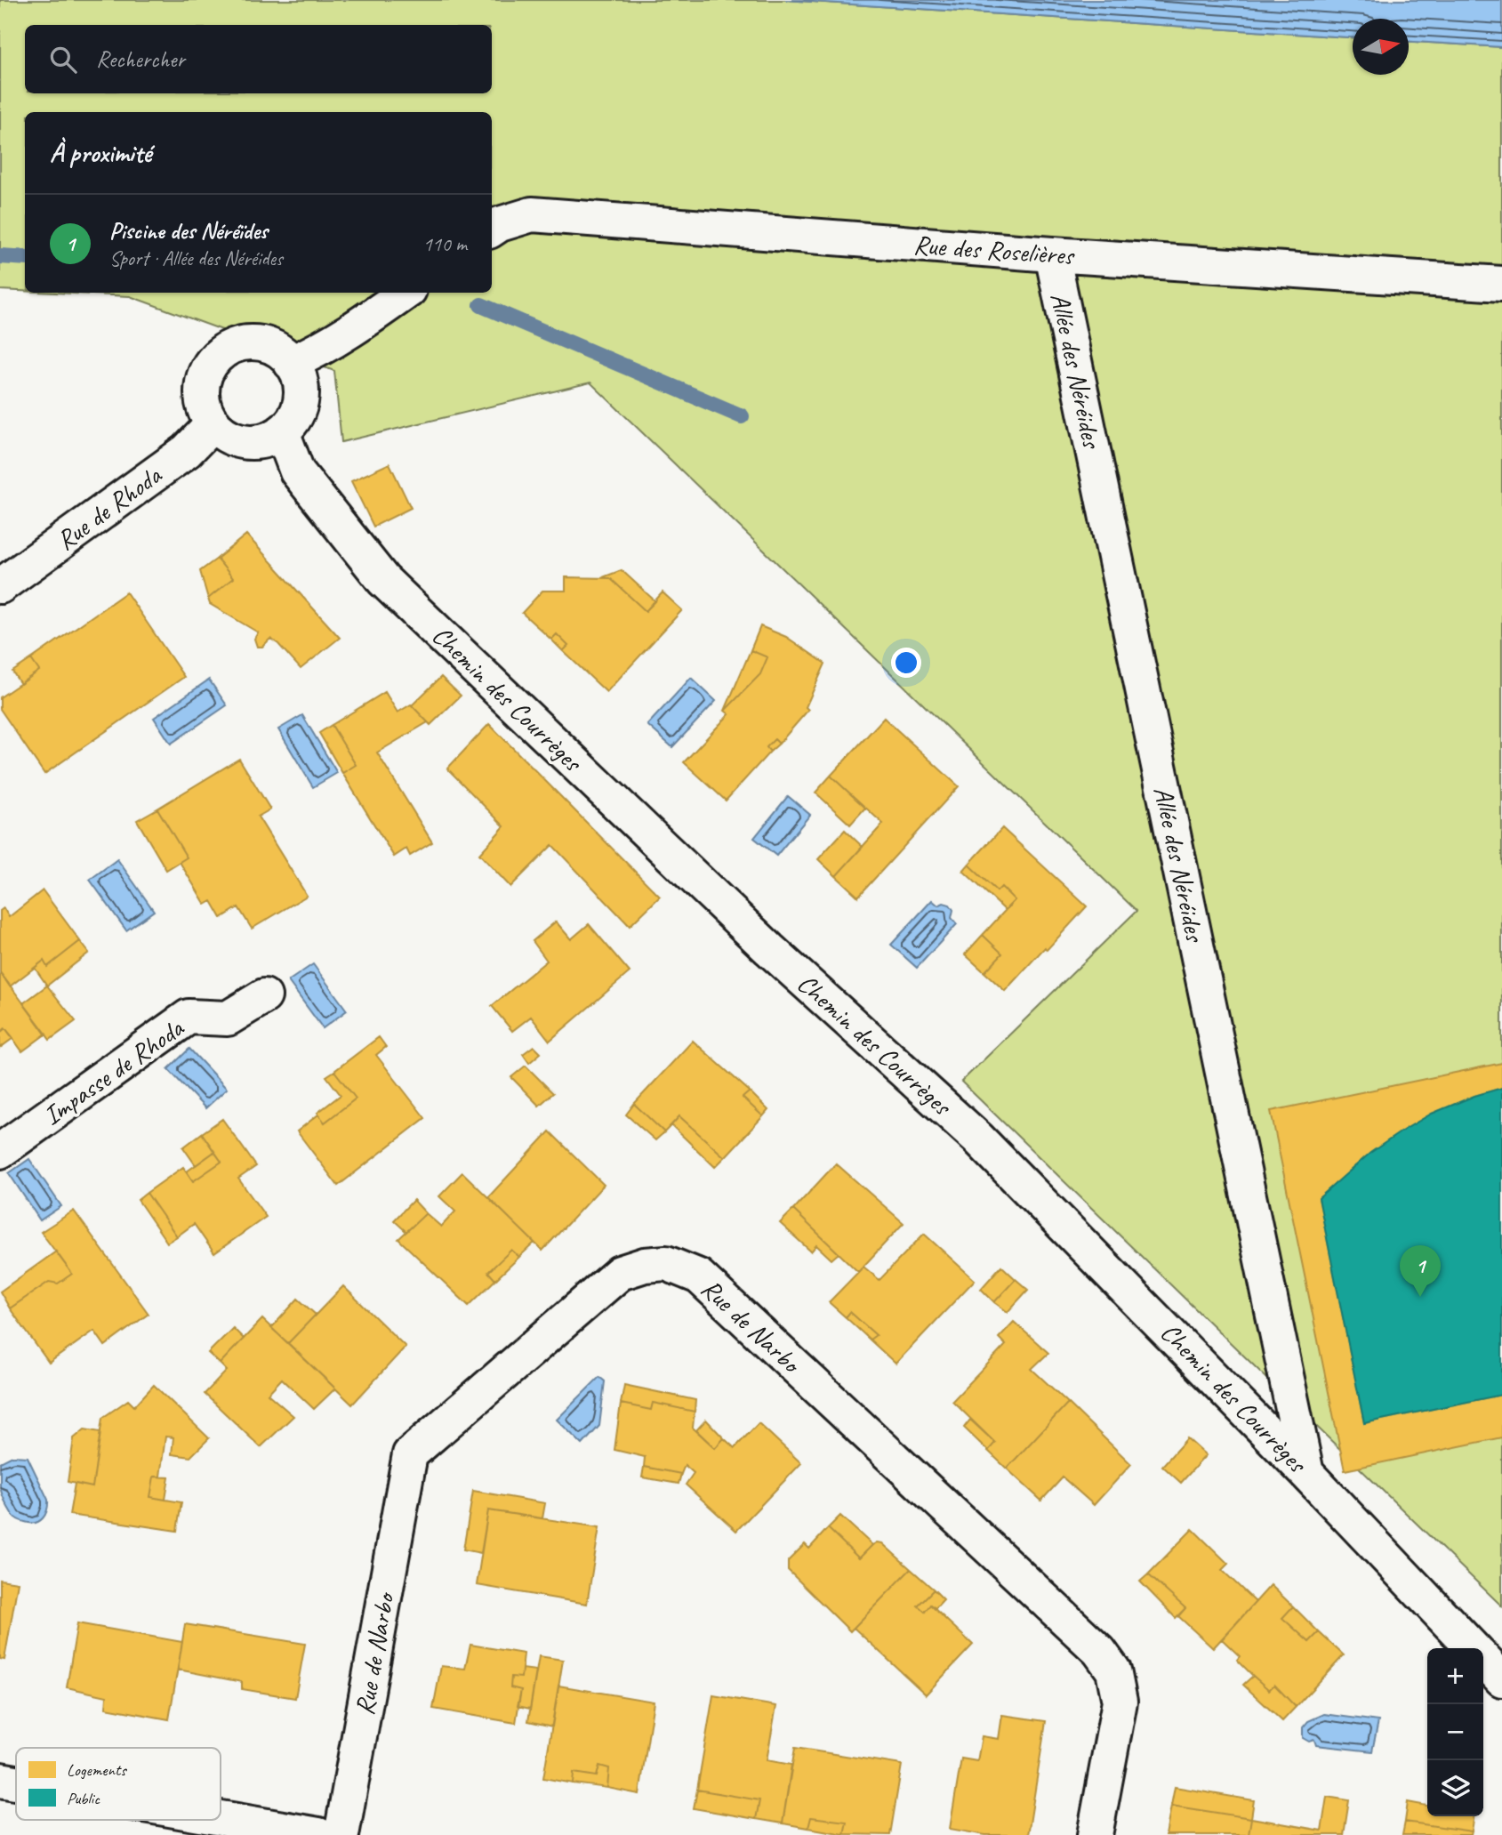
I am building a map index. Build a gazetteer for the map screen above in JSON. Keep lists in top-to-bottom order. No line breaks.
{"streets":{"street":["Rue des Roselières","Allée des Néréides","Rue de Rhoda","Chemin des Courrèges","Impasse de Rhoda","Rue de Narbo"]},"crossings":[["Rue des Roselières","Allée des Néréides"],["Allée des Néréides","Chemin des Courrèges"],["Rue de Rhoda","Chemin des Courrèges"]],"legend":["Logements","Public"],"north":"right","page":{"search":"Rechercher","heading":"À proximité","list":[{"mark":"1","name":"Piscine des Néréïdes","note":"Sport · Allée des Néréides","value":"110 m"}],"pins":"1","map_buttons":["+","−"]}}
